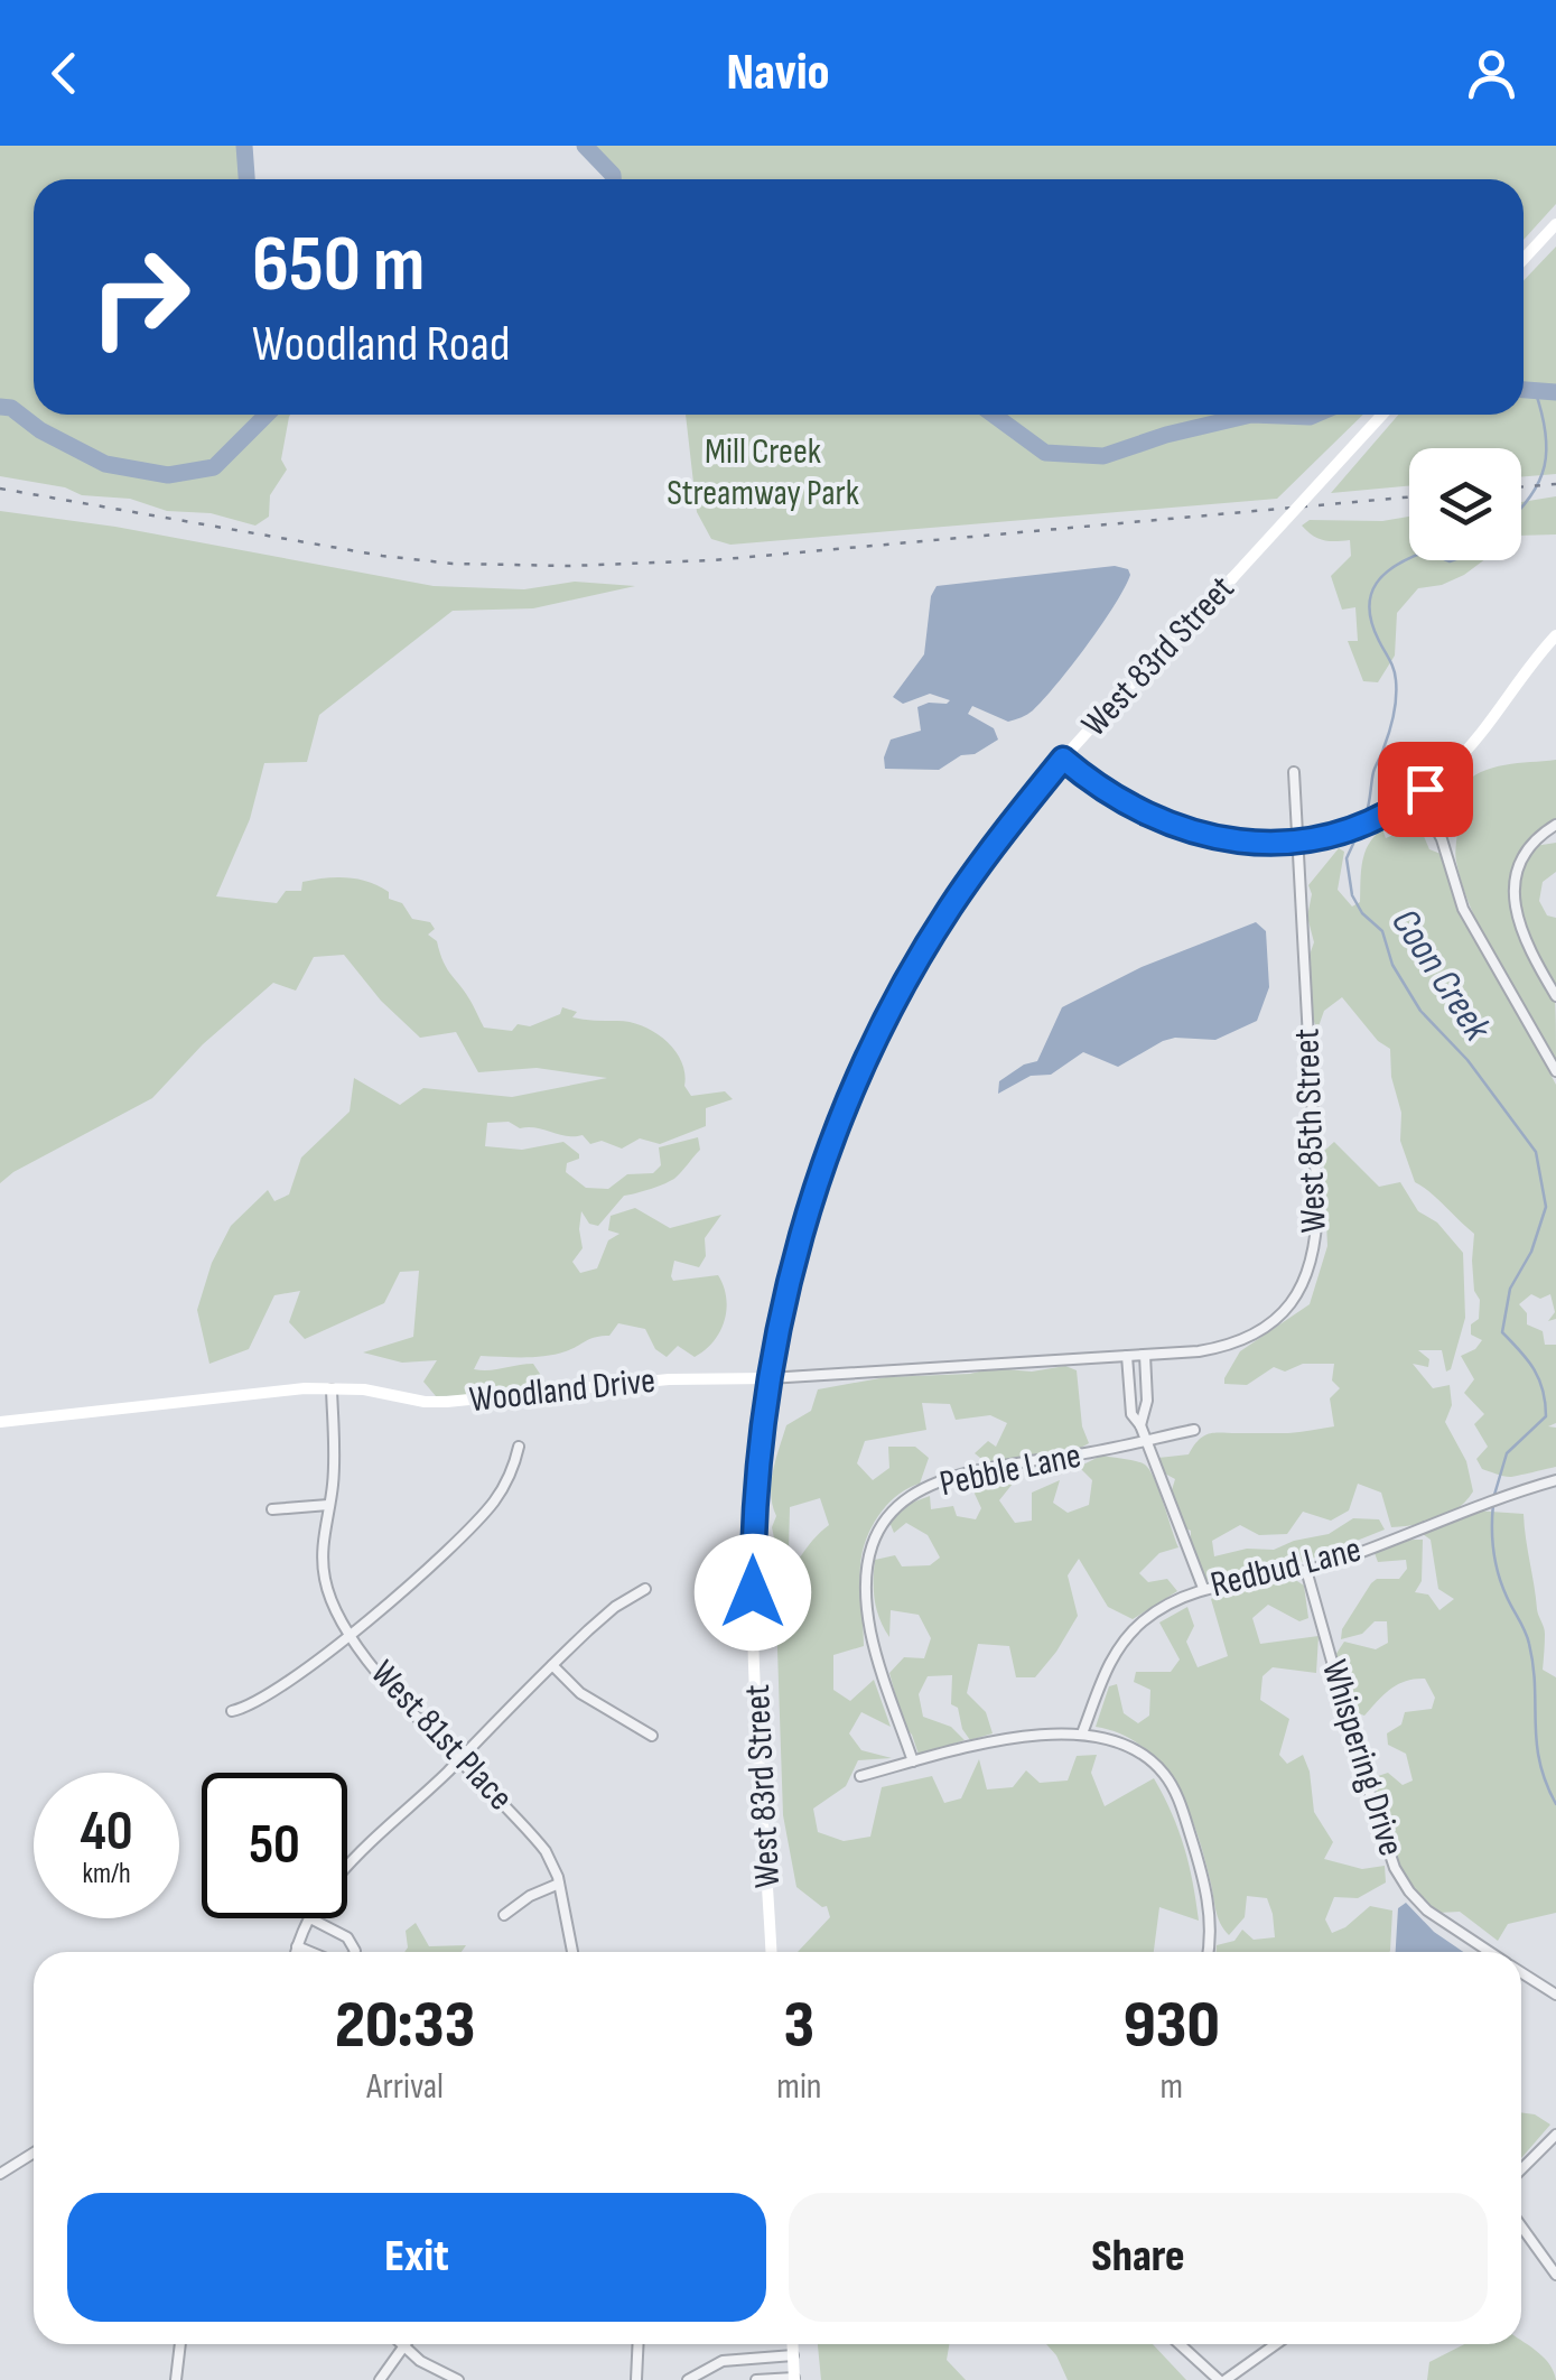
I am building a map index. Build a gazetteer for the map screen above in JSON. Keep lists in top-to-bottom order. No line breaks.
{"streets":{"main road":["West 83rd Street","Woodland Drive"],"street":["West 85th Street","Pebble Lane","Redbud Lane","West 81st Place","Whispering Drive"]},"crossings":[["West 83rd Street","Woodland Drive"],["West 85th Street","Woodland Drive"],["Woodland Drive","West 81st Place"],["Redbud Lane","Whispering Drive"]],"water":["Coon Creek"],"parks":["Mill Creek Streamway Park"],"page":{"header":"Navio","turn":["650 m","Woodland Road"],"speed":"40 km/h","limit":"50","eta":["20:33","Arrival","3","min","930","m"],"buttons":["Exit","Share"]}}
